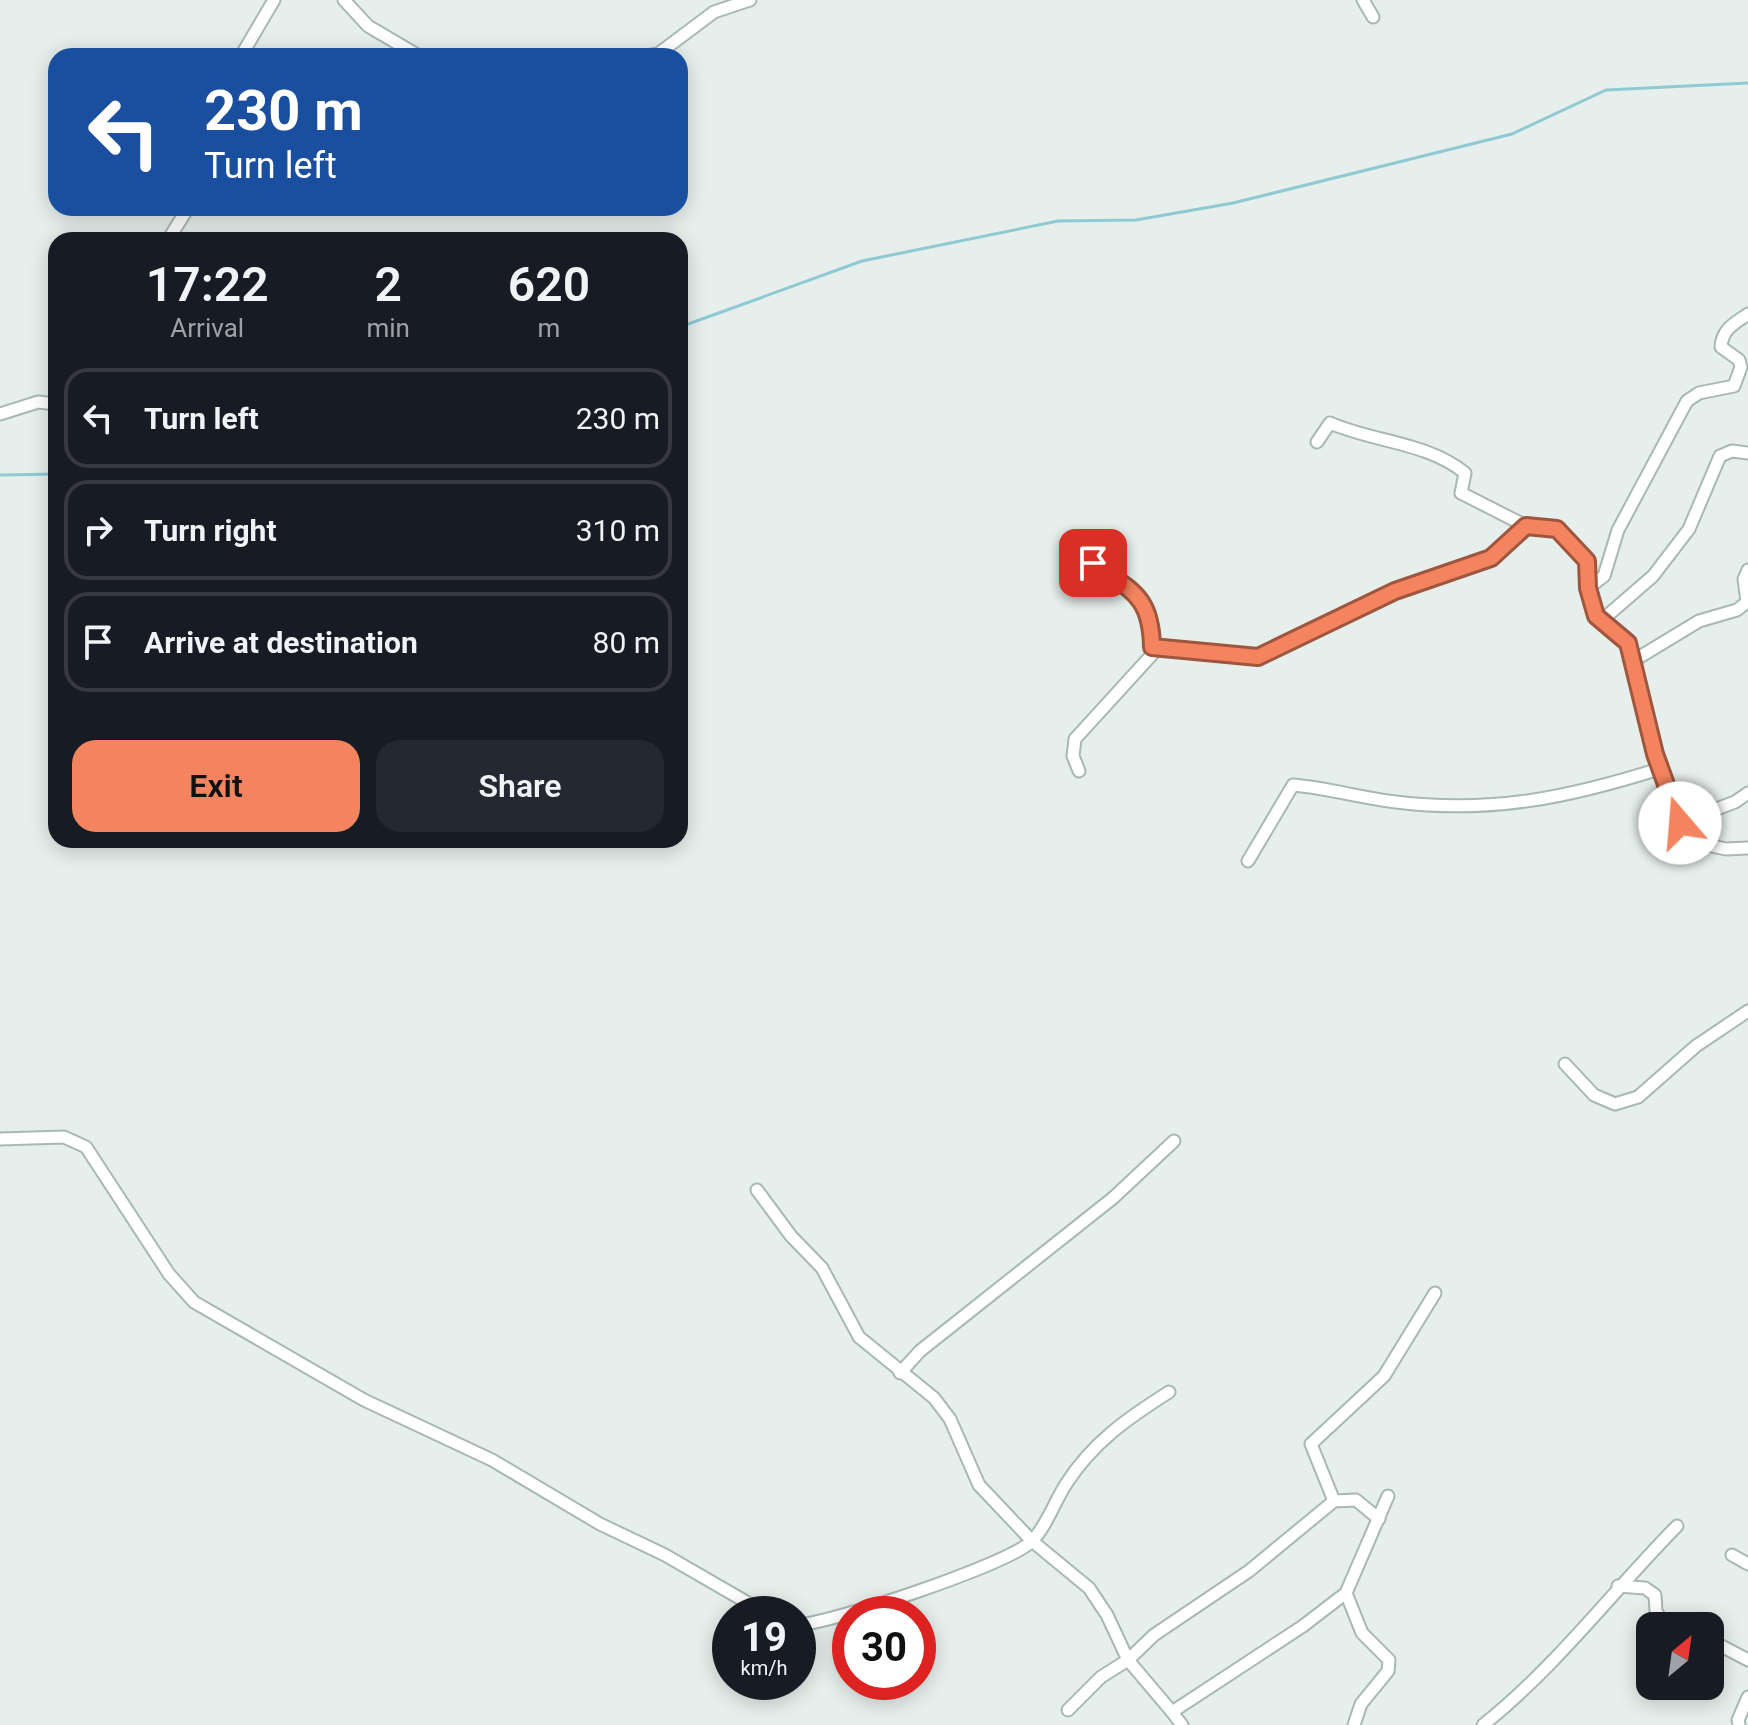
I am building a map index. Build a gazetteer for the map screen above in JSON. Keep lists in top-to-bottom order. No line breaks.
{"north":"top right","page":{"turn":["230 m","Turn left"],"eta":["17:22","Arrival","2","min","620","m"],"list":[{"name":"Turn left","value":"230 m"},{"name":"Turn right","value":"310 m"},{"name":"Arrive at destination","value":"80 m"}],"buttons":["Exit","Share"],"speed":"19 km/h","limit":"30"}}
